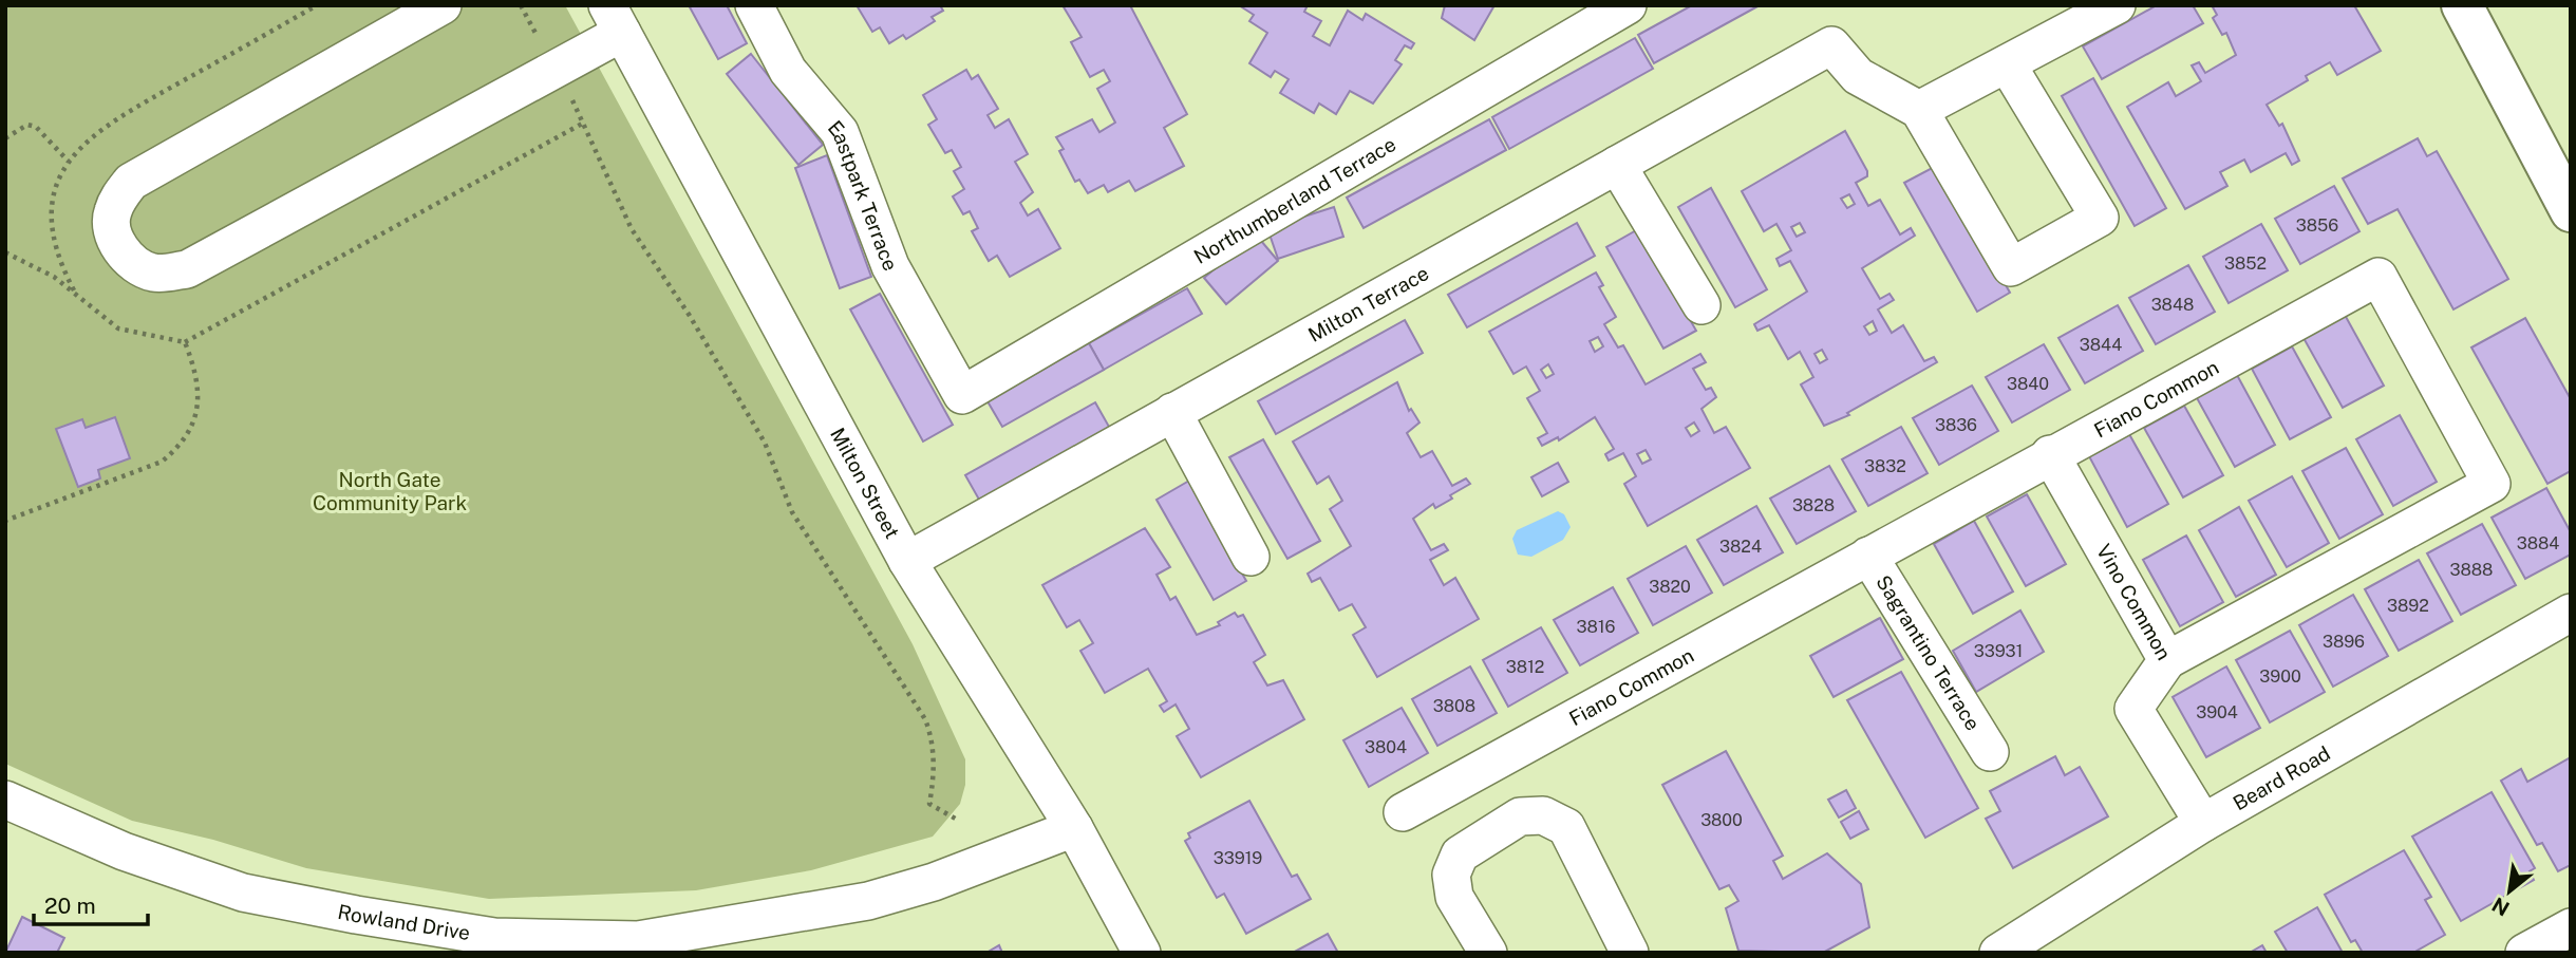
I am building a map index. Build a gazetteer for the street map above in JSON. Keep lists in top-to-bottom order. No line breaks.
{"streets":{"street":["Eastpark Terrace","Northumberland Terrace","Milton Terrace","Fiano Common","Milton Street","Vino Common","Sagrantino Terrace","Beard Road","Rowland Drive"]},"crossings":[["Eastpark Terrace","Northumberland Terrace"],["Milton Terrace","Milton Street"],["Fiano Common","Vino Common"],["Fiano Common","Sagrantino Terrace"],["Milton Street","Rowland Drive"],["Vino Common","Beard Road"]],"parks":["North Gate Community Park"],"house_numbers":["3856","3852","3848","3844","3840","3836","3832","3828","3884","3824","3888","3820","3892","3816","3896","33931","3812","3900","3808","3904","3804","3800","33919"],"scale_bar":"20 m","north":"bottom left"}
